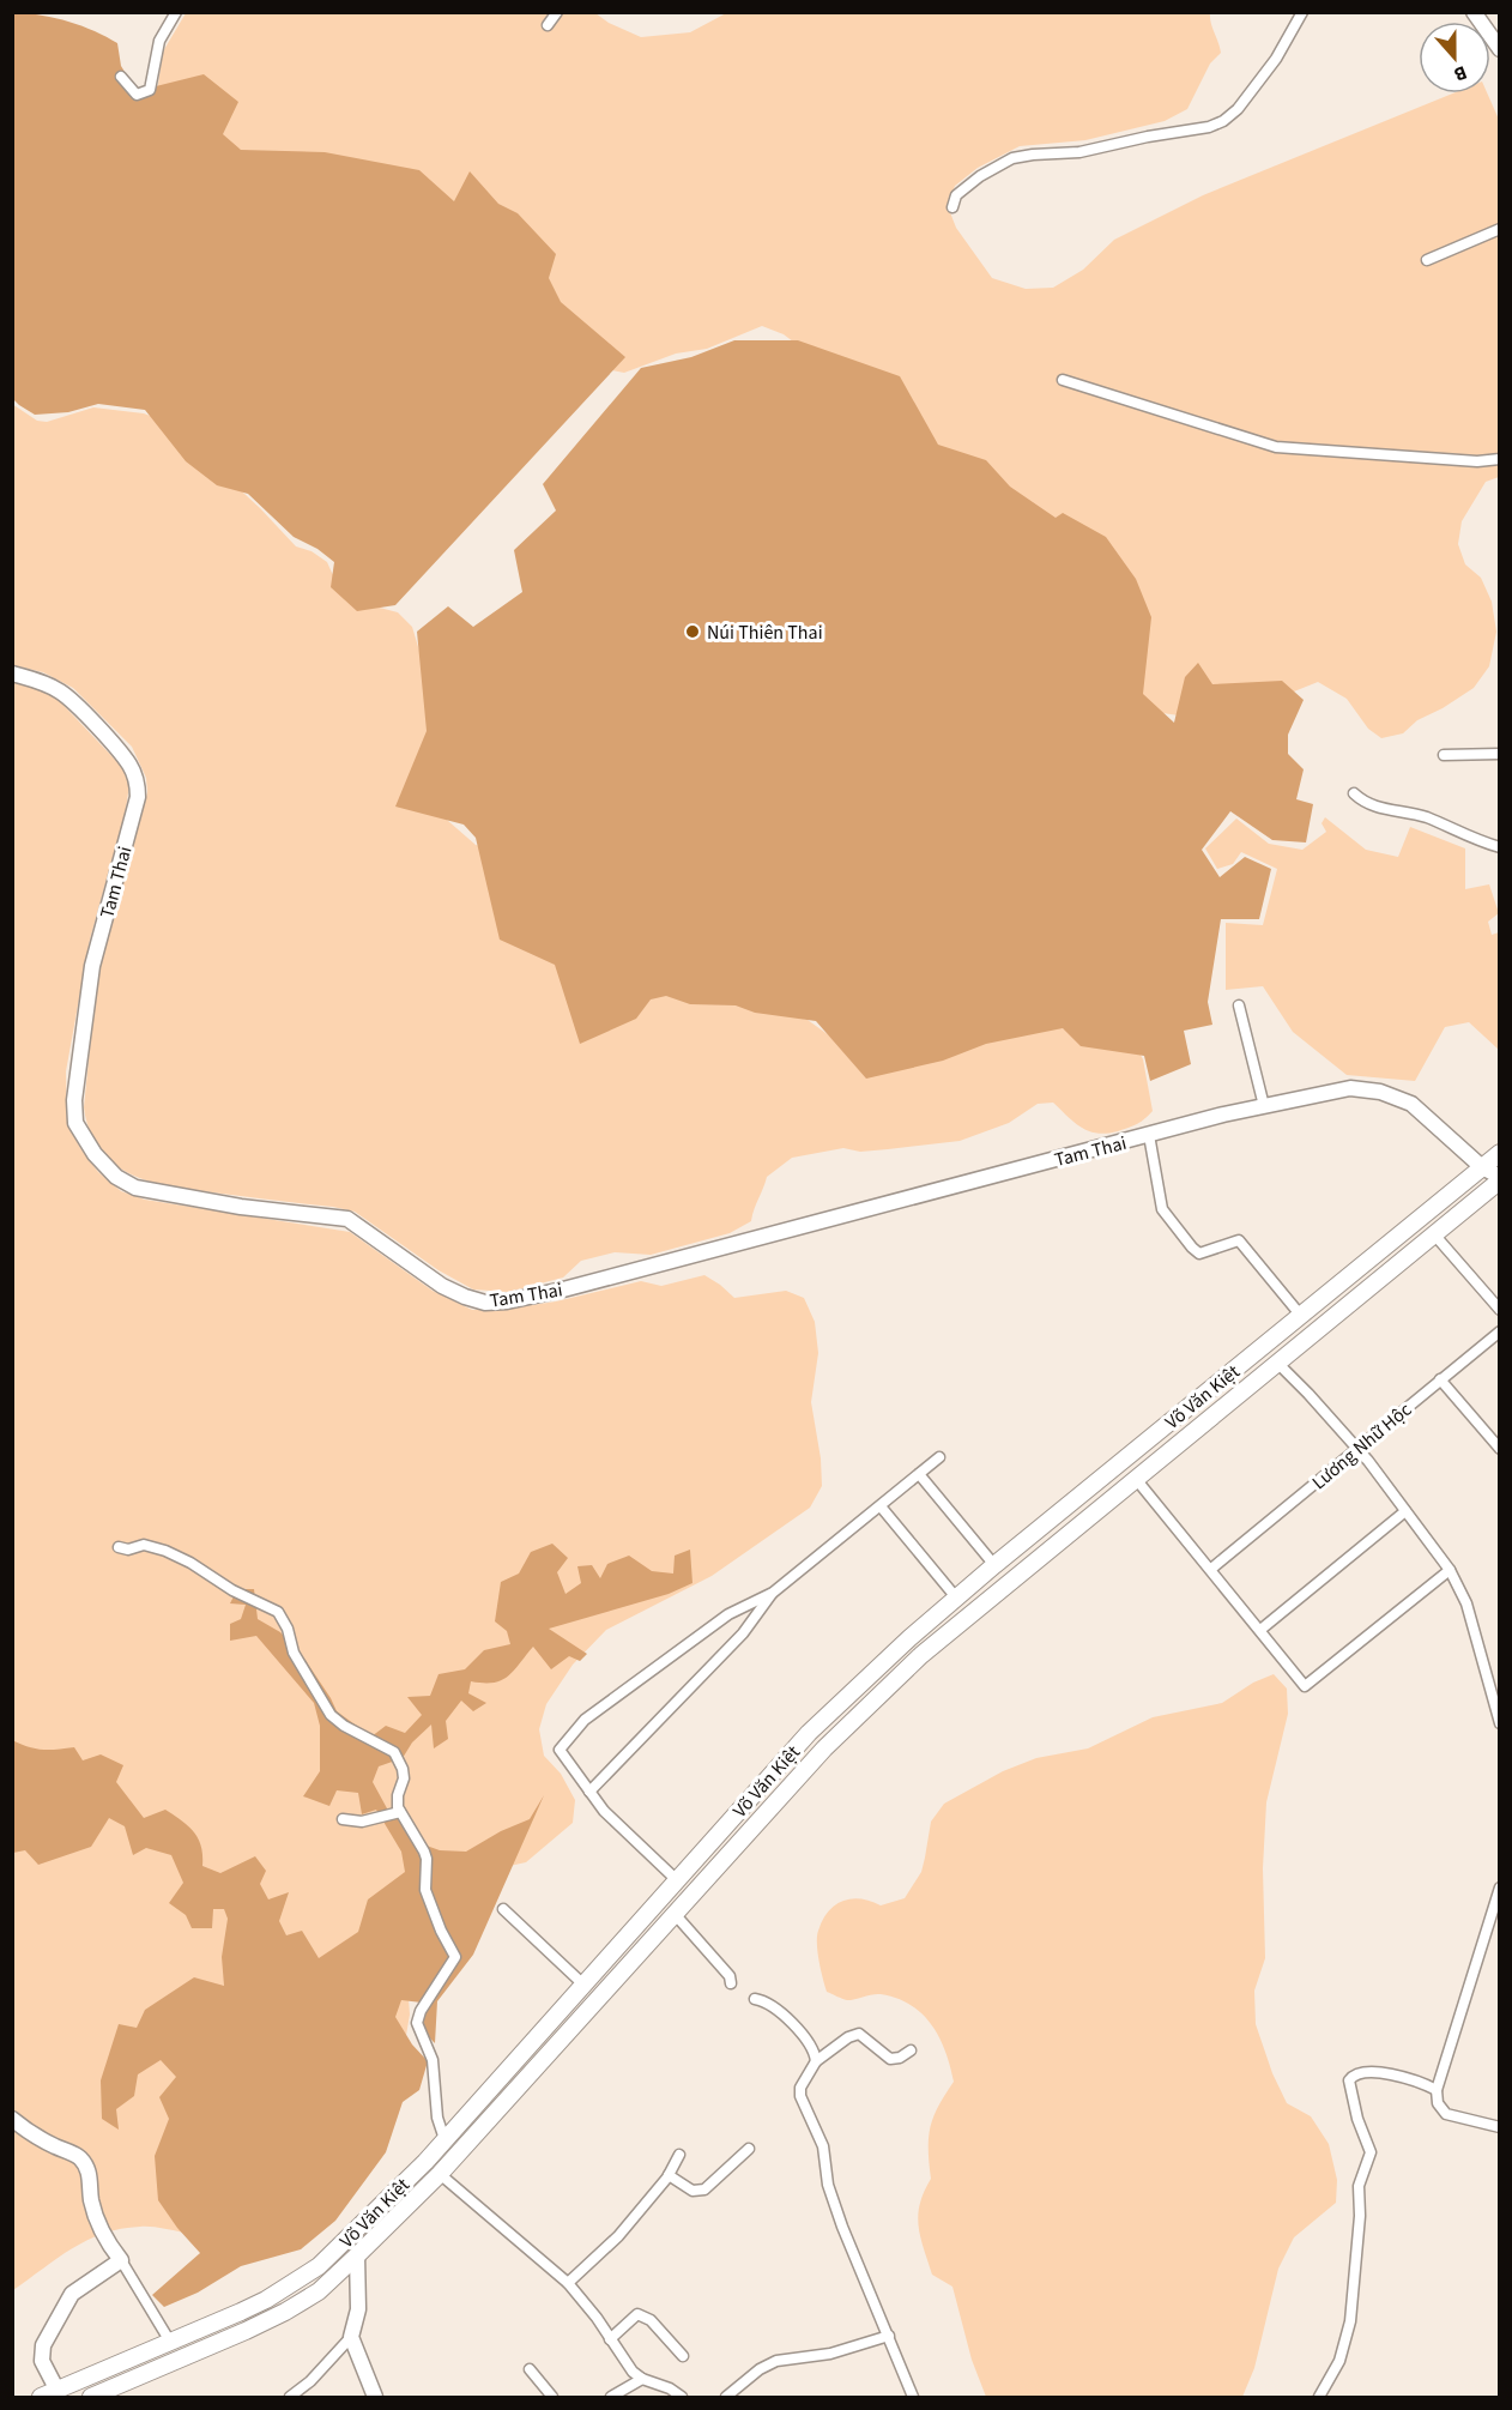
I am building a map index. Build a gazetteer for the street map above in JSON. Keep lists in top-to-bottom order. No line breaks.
{"streets":{"main road":["Võ Văn Kiệt"],"street":["Tam Thai","Lương Nhữ Hộc"]},"crossings":[["Tam Thai","Võ Văn Kiệt"]],"places":["Núi Thiên Thai"],"north":"bottom"}
